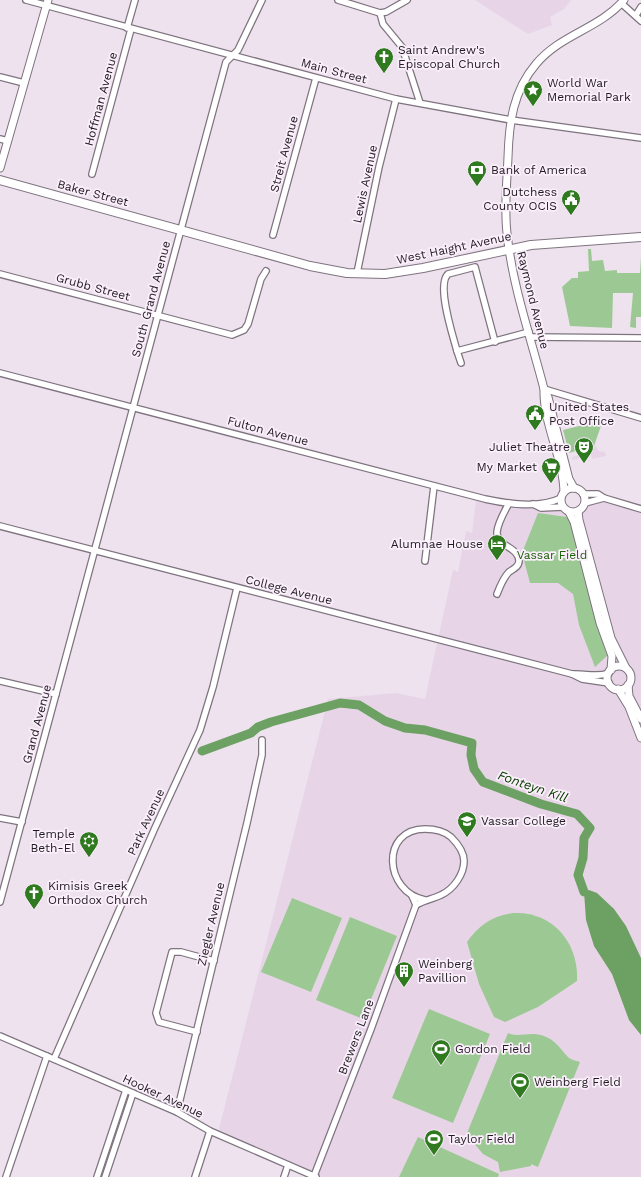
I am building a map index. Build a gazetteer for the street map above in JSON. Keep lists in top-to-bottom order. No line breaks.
{"streets":{"highway":["Baker Street","West Haight Avenue"],"main road":["Raymond Avenue"],"street":["Main Street","Hoffman Avenue","Streit Avenue","Lewis Avenue","Grubb Street","South Grand Avenue","Fulton Avenue","College Avenue","Grand Avenue","Park Avenue","Ziegler Avenue","Brewers Lane","Hooker Avenue"]},"crossings":[["Main Street","Hoffman Avenue"],["Main Street","Streit Avenue"],["Main Street","Lewis Avenue"],["Main Street","South Grand Avenue"],["Main Street","Raymond Avenue"],["Lewis Avenue","West Haight Avenue"],["Baker Street","West Haight Avenue"],["Baker Street","South Grand Avenue"],["West Haight Avenue","South Grand Avenue"],["West Haight Avenue","Raymond Avenue"],["Grubb Street","South Grand Avenue"],["South Grand Avenue","Fulton Avenue"],["South Grand Avenue","College Avenue"],["South Grand Avenue","Grand Avenue"],["Raymond Avenue","Fulton Avenue"],["College Avenue","Grand Avenue"],["College Avenue","Park Avenue"],["Park Avenue","Hooker Avenue"],["Ziegler Avenue","Hooker Avenue"],["Brewers Lane","Hooker Avenue"]],"water":["Fonteyn Kill"],"parks":["Vassar Field"],"places":{"church":["Saint Andrew's Episcopal Church","Kimisis Greek Orthodox Church"],"place":["World War Memorial Park"],"bank":["Bank of America"],"public building":["Dutchess County OCIS","United States Post Office"],"theatre":["Juliet Theatre"],"supermarket":["My Market"],"hotel":["Alumnae House"],"school or university":["Vassar College"],"synagogue":["Temple Beth-El"],"building":["Weinberg Pavillion"],"sports":["Gordon Field","Weinberg Field","Taylor Field"]}}
